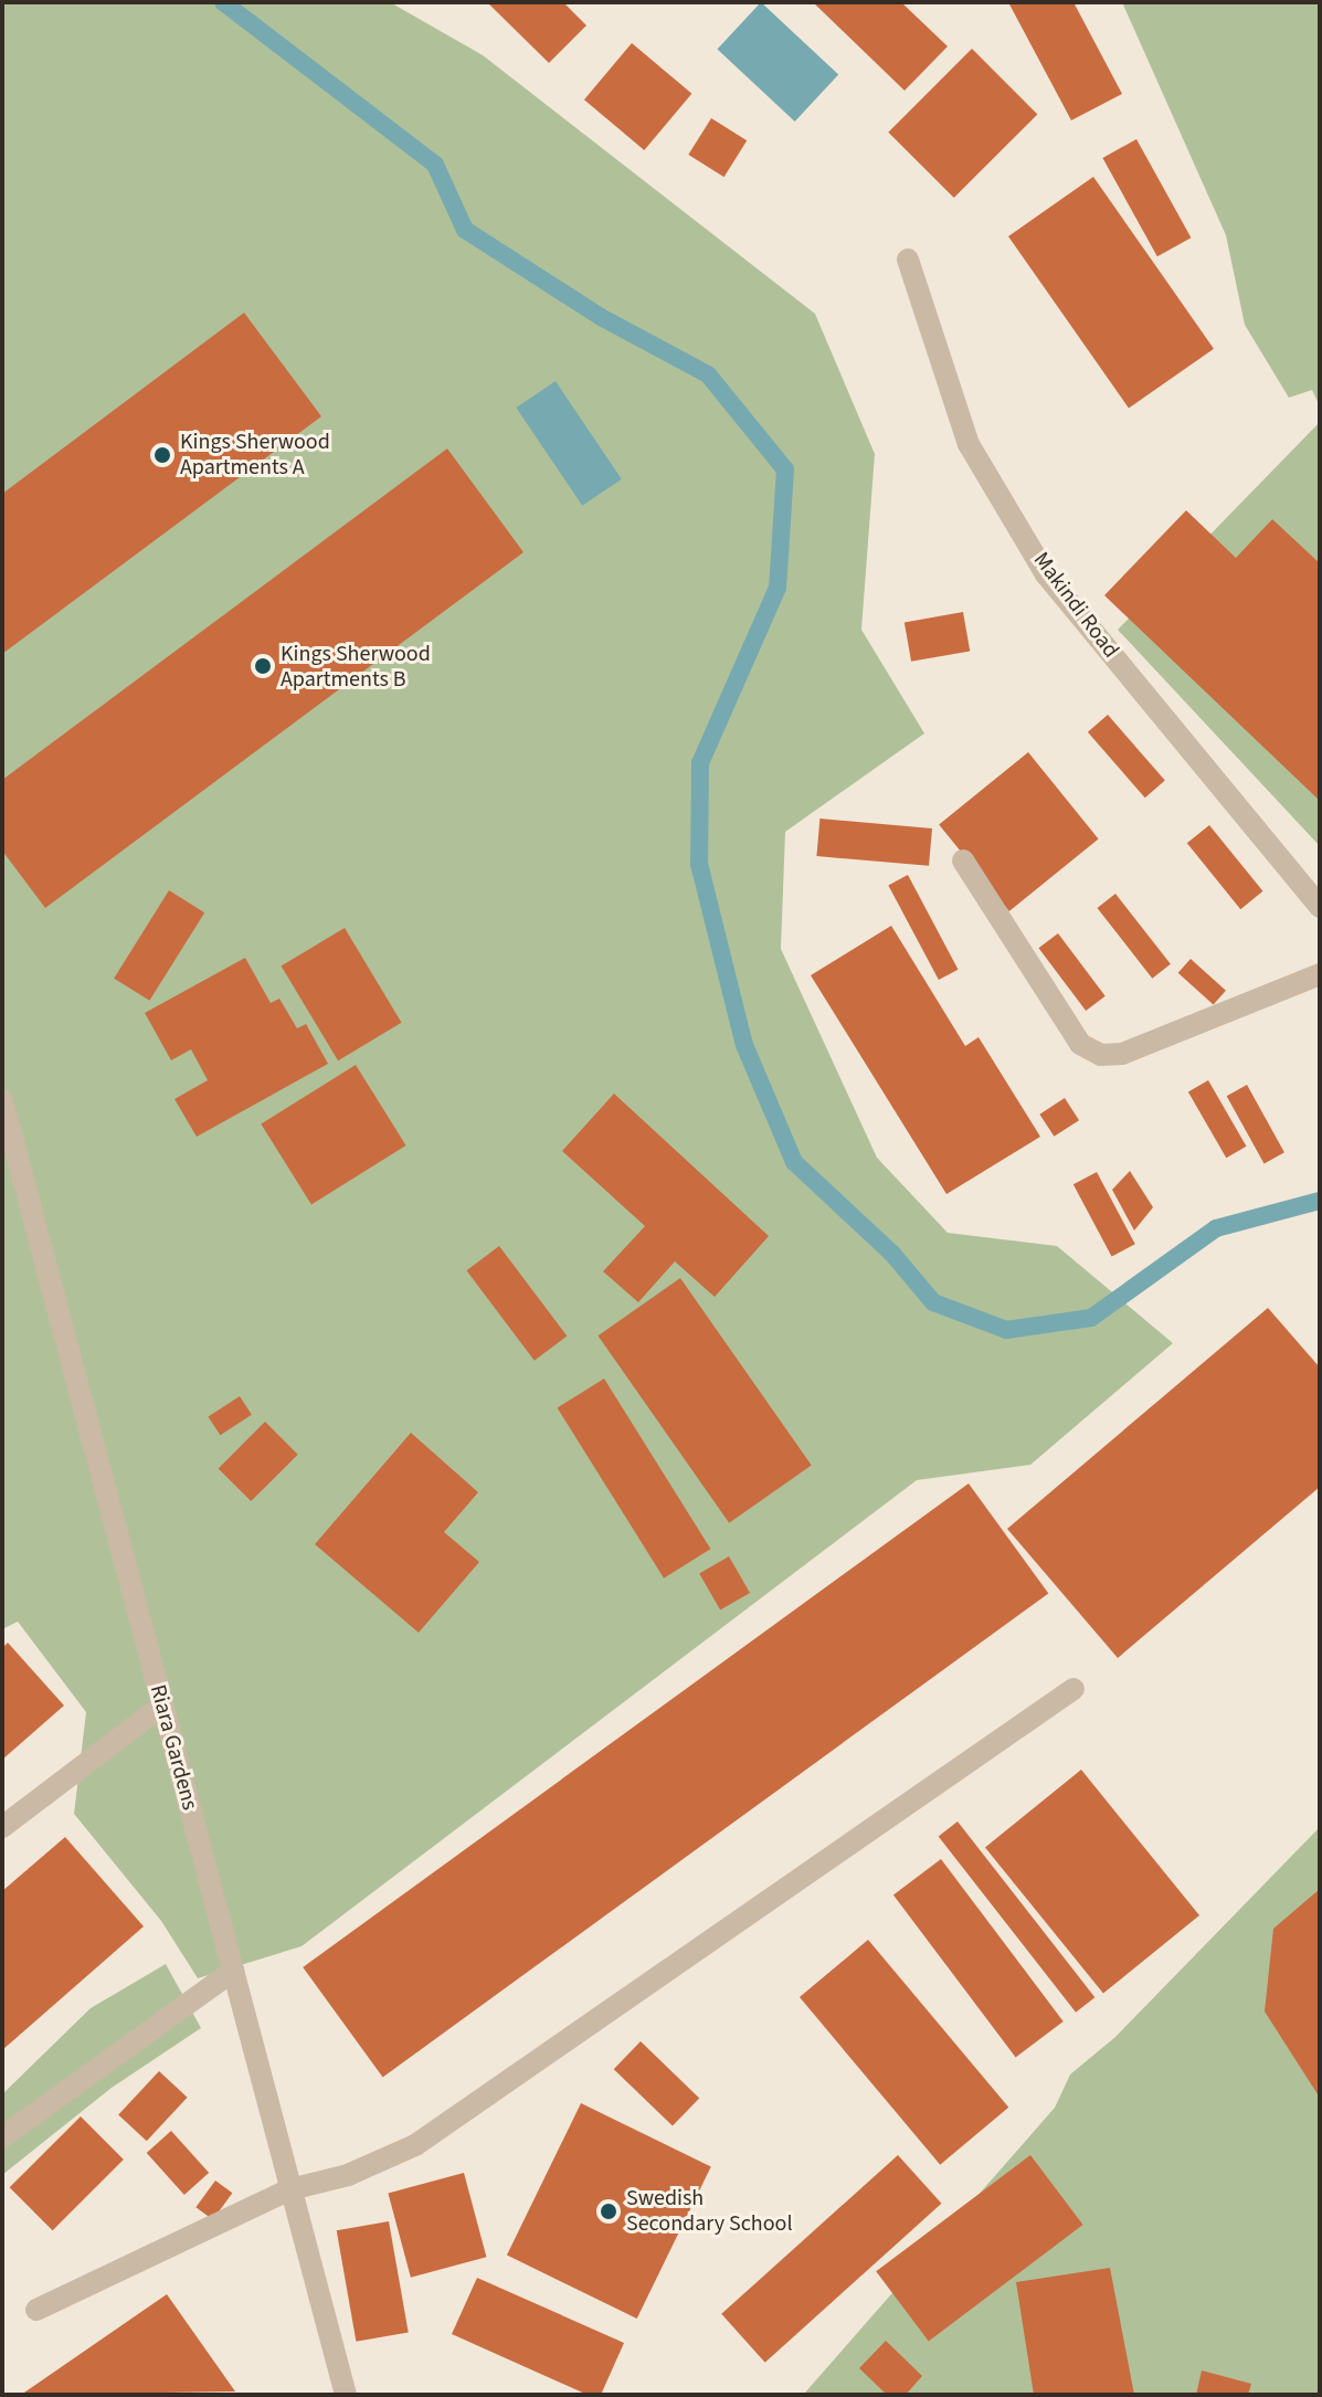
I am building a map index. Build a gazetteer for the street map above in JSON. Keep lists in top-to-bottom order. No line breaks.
{"streets":{"street":["Makindi Road","Riara Gardens"]},"places":["Kings Sherwood Apartments A","Kings Sherwood Apartments B","Swedish Secondary School"]}
